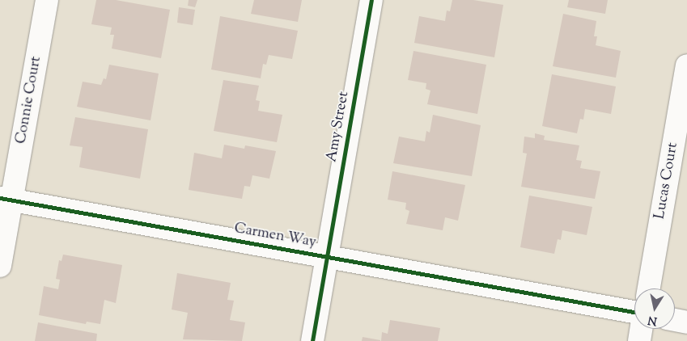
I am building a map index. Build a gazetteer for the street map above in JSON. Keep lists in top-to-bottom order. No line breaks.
{"streets":{"street":["Connie Court","Amy Street","Lucas Court","Carmen Way"]},"crossings":[["Connie Court","Carmen Way"],["Amy Street","Carmen Way"]],"north":"bottom"}
